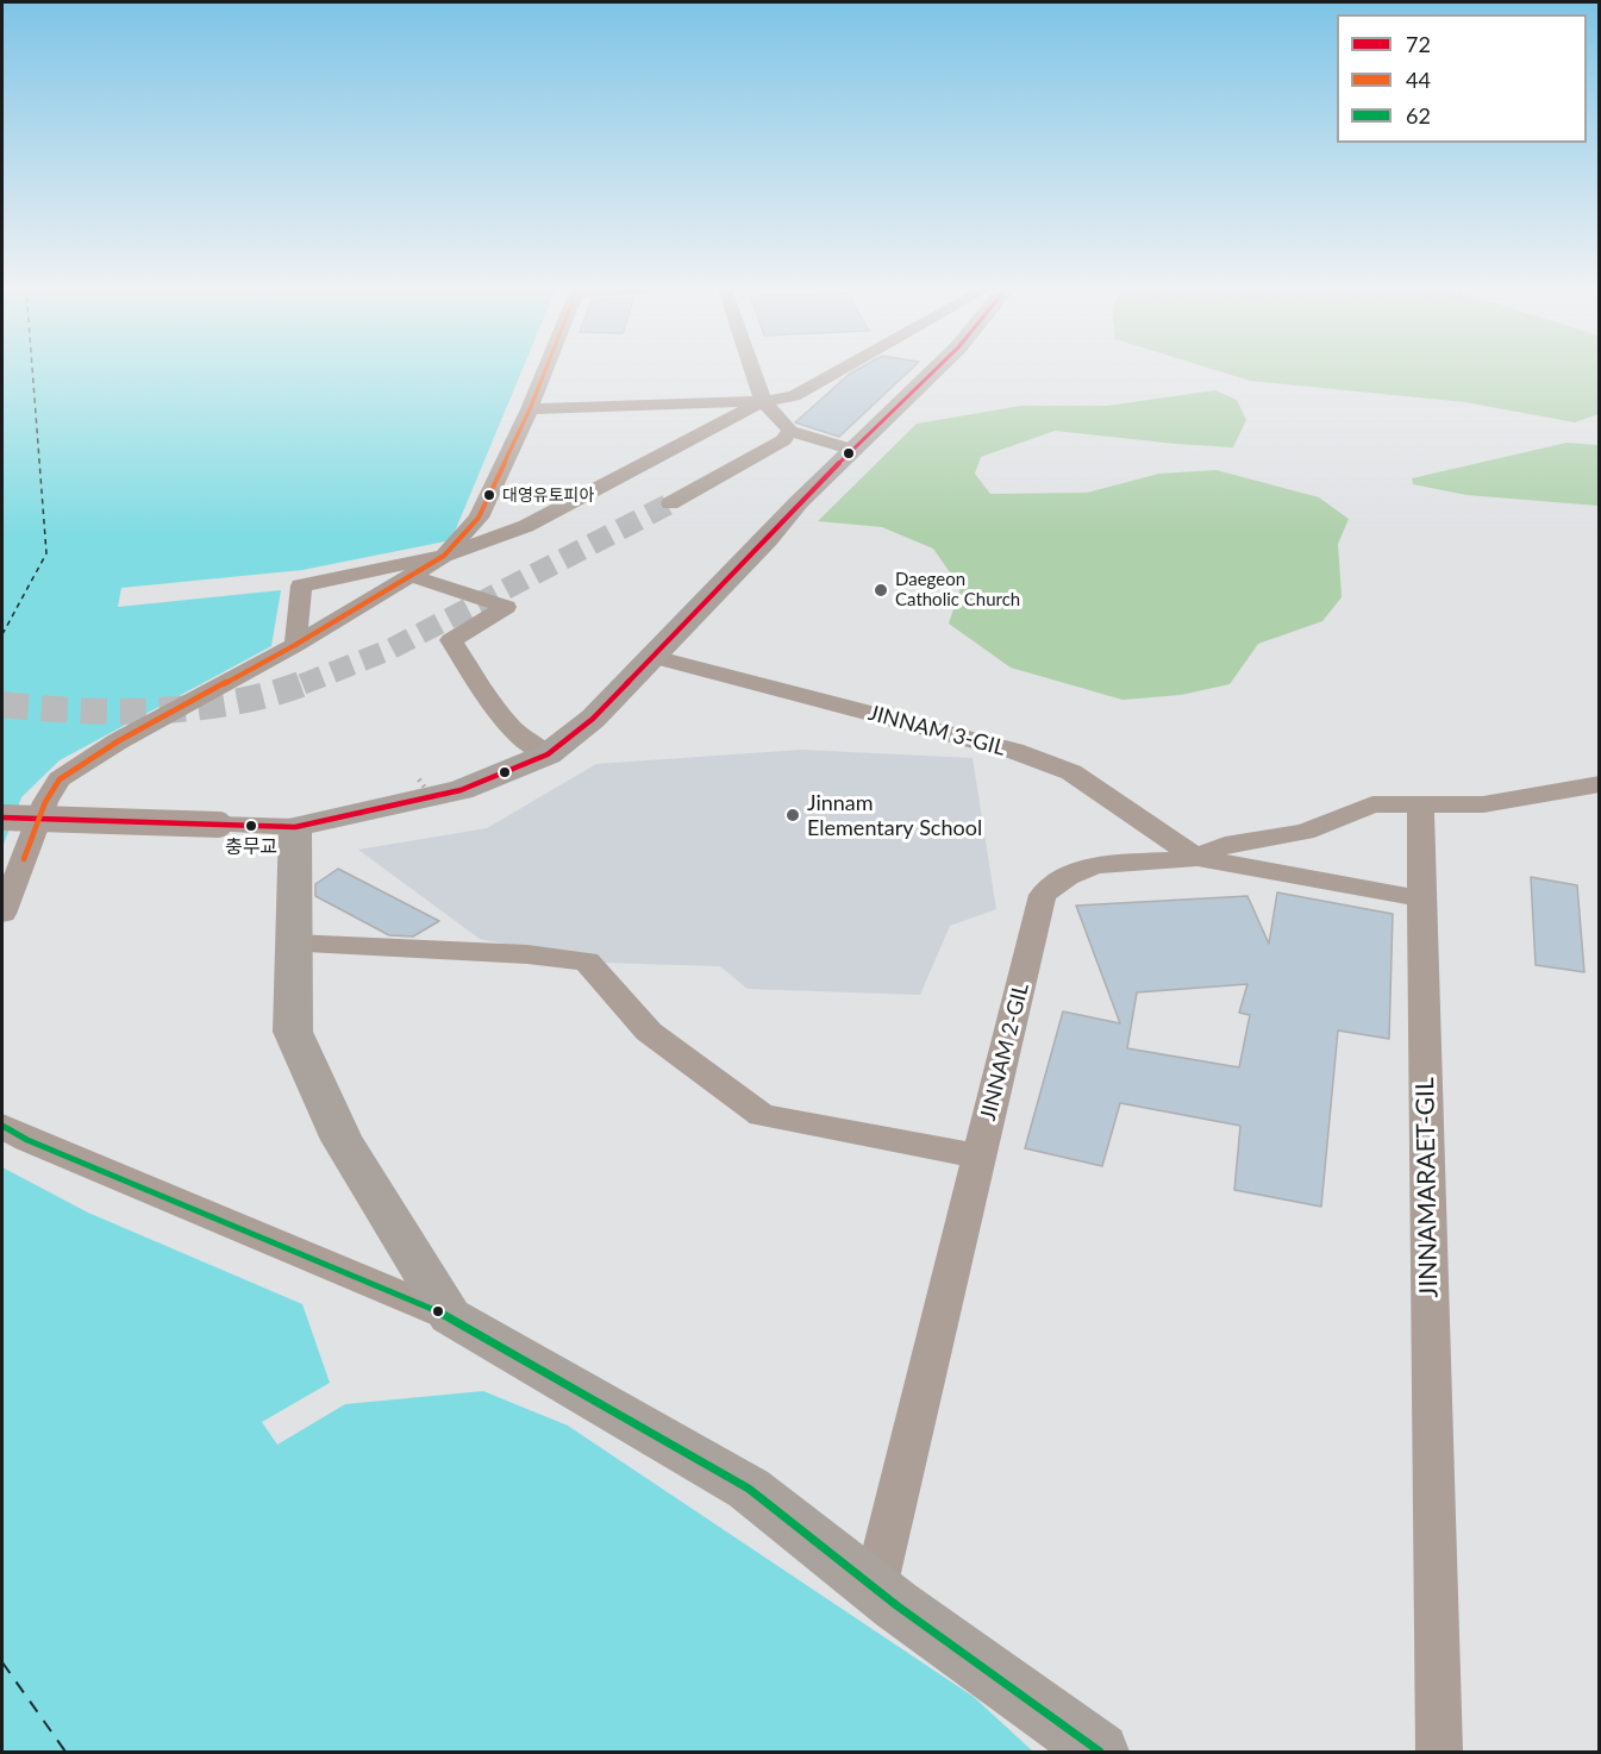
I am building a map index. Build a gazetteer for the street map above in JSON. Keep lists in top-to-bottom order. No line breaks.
{"streets":{"street":["JINNAM 3-GIL","JINNAM 2-GIL","JINNAMARAET-GIL"]},"crossings":[["JINNAM 3-GIL","JINNAM 2-GIL"],["JINNAM 2-GIL","JINNAMARAET-GIL"]],"places":["대영유토피아","Daegeon Catholic Church","Jinnam Elementary School","충무교"],"lines":["transit line 72","transit line 44","transit line 62"],"legend":["72","44","62"]}
